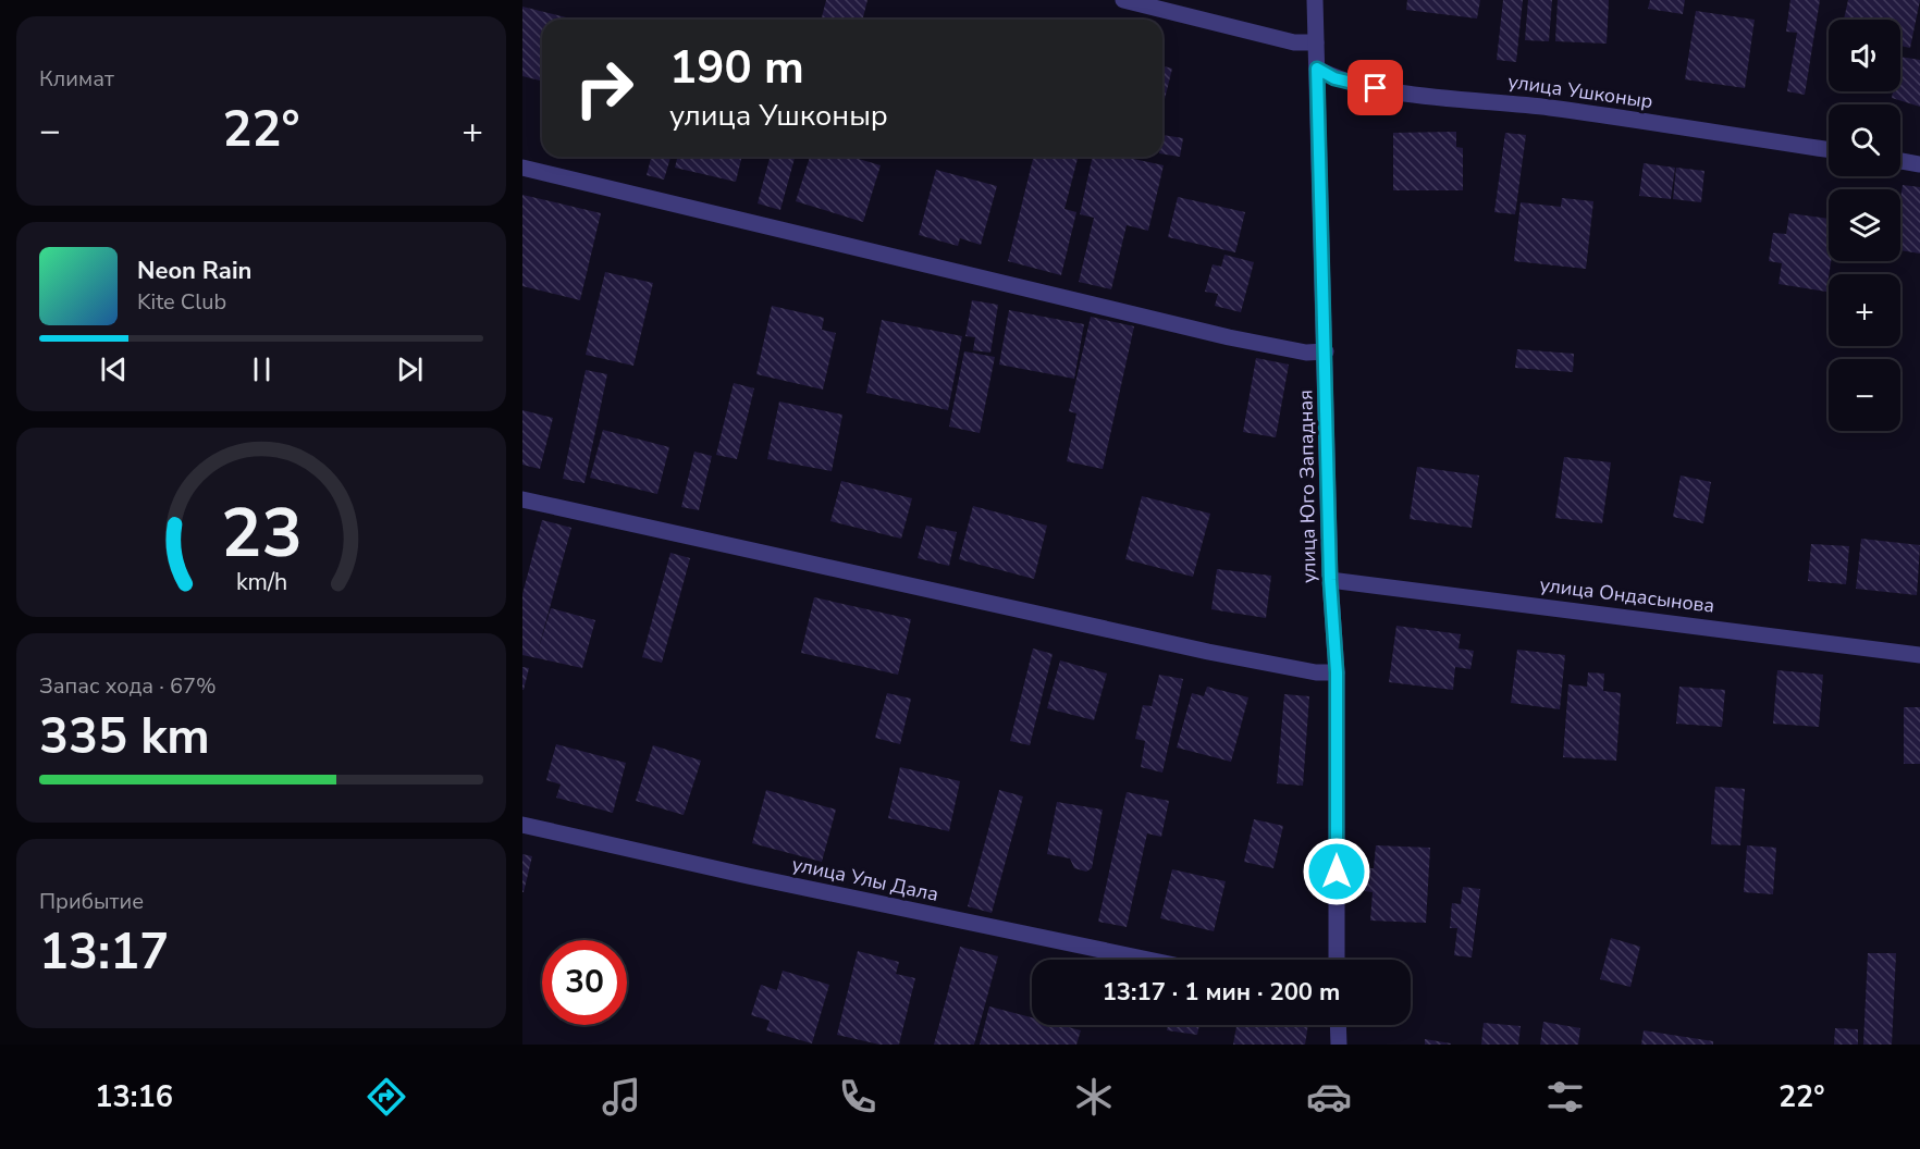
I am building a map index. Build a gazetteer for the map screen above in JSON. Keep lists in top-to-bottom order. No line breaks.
{"streets":{"street":["улица Ушконыр","улица Юго Западная","улица Ондасынова","улица Улы Дала"]},"crossings":[["улица Ушконыр","улица Юго Западная"],["улица Юго Западная","улица Ондасынова"]],"page":{"tile":["Климат",["Запас хода · 67%","335 km"],["Прибытие","13:17"]],"map_buttons":["+","−"],"turn":["190 m","улица Ушконыр"],"heat":["−","22°","+"],"song":["Neon Rain","Kite Club"],"limit":"30","trip":"13:17 · 1 мин · 200 m","tabs":["13:16","22°"],"gauge":["23","km/h"]}}
